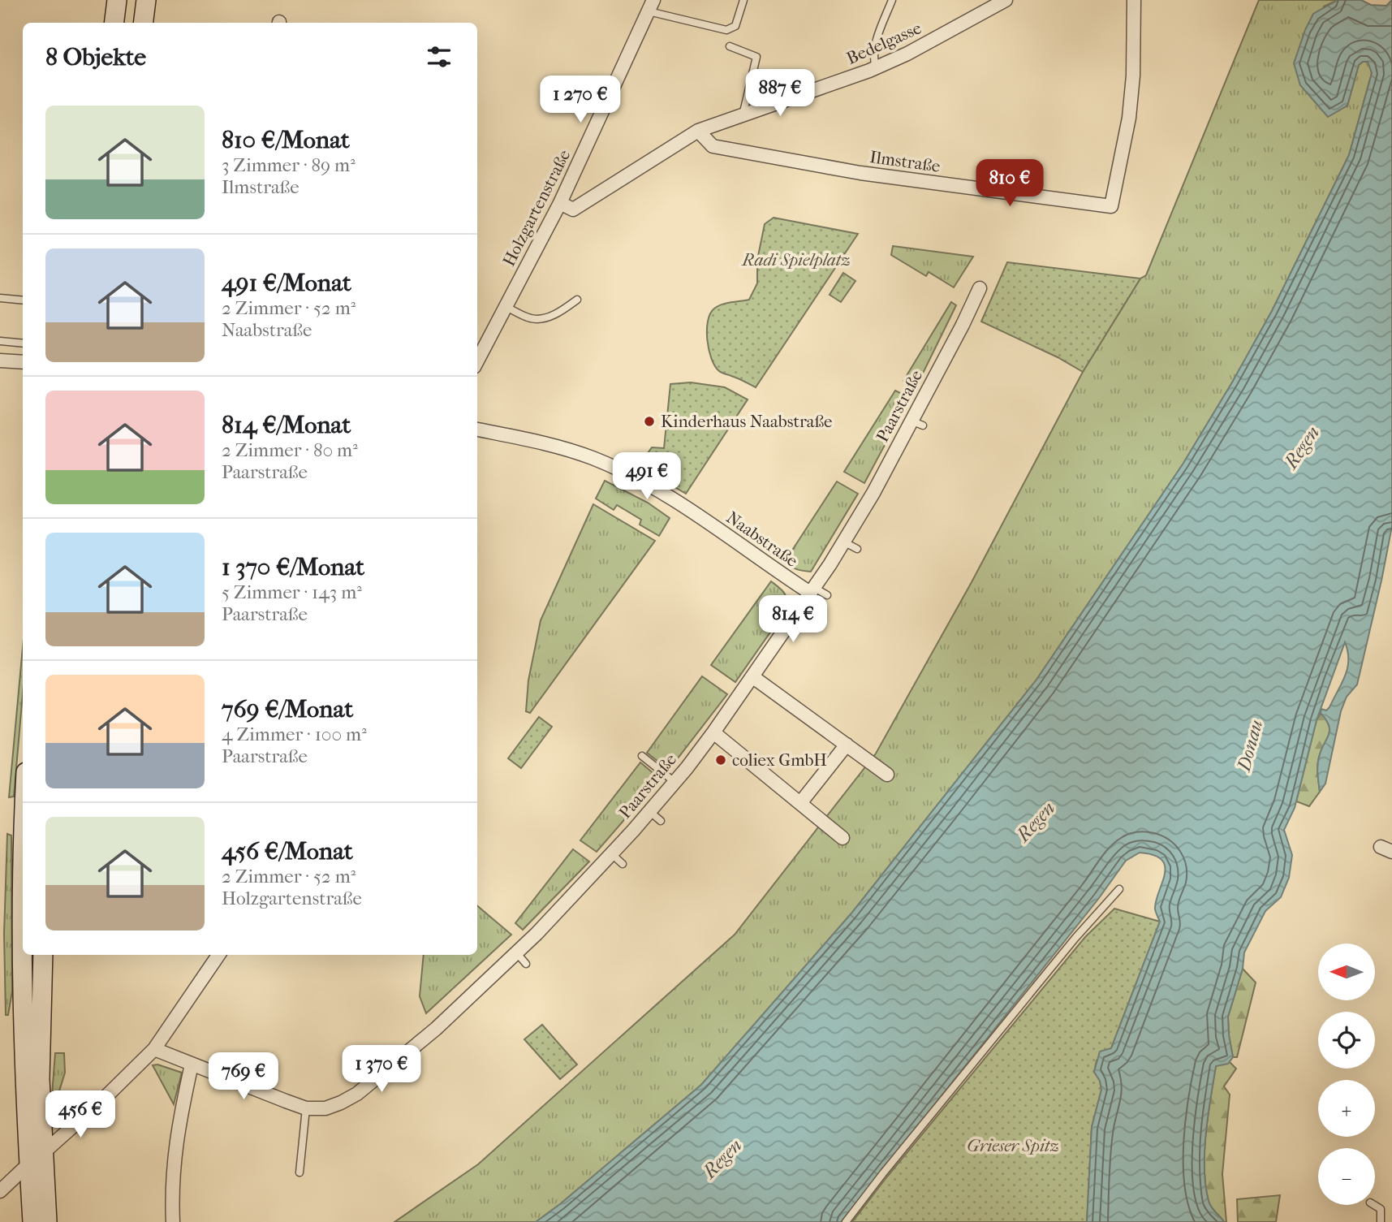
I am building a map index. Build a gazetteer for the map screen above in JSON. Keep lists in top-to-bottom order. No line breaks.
{"streets":{"street":["Bedelgasse","Ilmstraße","Holzgartenstraße","Paarstraße","Naabstraße"]},"crossings":[["Bedelgasse","Ilmstraße"],["Bedelgasse","Holzgartenstraße"],["Paarstraße","Naabstraße"]],"water":["Regen","Donau"],"parks":["Radi Spielplatz","Grieser Spitz"],"places":["Kinderhaus Naabstraße","coliex GmbH"],"north":"left","page":{"heading":"8 Objekte","price":["887 €","1 270 €","810 €","491 €","814 €","1 370 €","769 €","456 €"],"list":[{"name":"810 €/Monat","note":"3 Zimmer · 89 m² · Ilmstraße"},{"name":"491 €/Monat","note":"2 Zimmer · 52 m² · Naabstraße"},{"name":"814 €/Monat","note":"2 Zimmer · 80 m² · Paarstraße"},{"name":"1 370 €/Monat","note":"5 Zimmer · 143 m² · Paarstraße"},{"name":"769 €/Monat","note":"4 Zimmer · 100 m² · Paarstraße"},{"name":"456 €/Monat","note":"2 Zimmer · 52 m² · Holzgartenstraße"}],"map_buttons":["+","−"]}}
